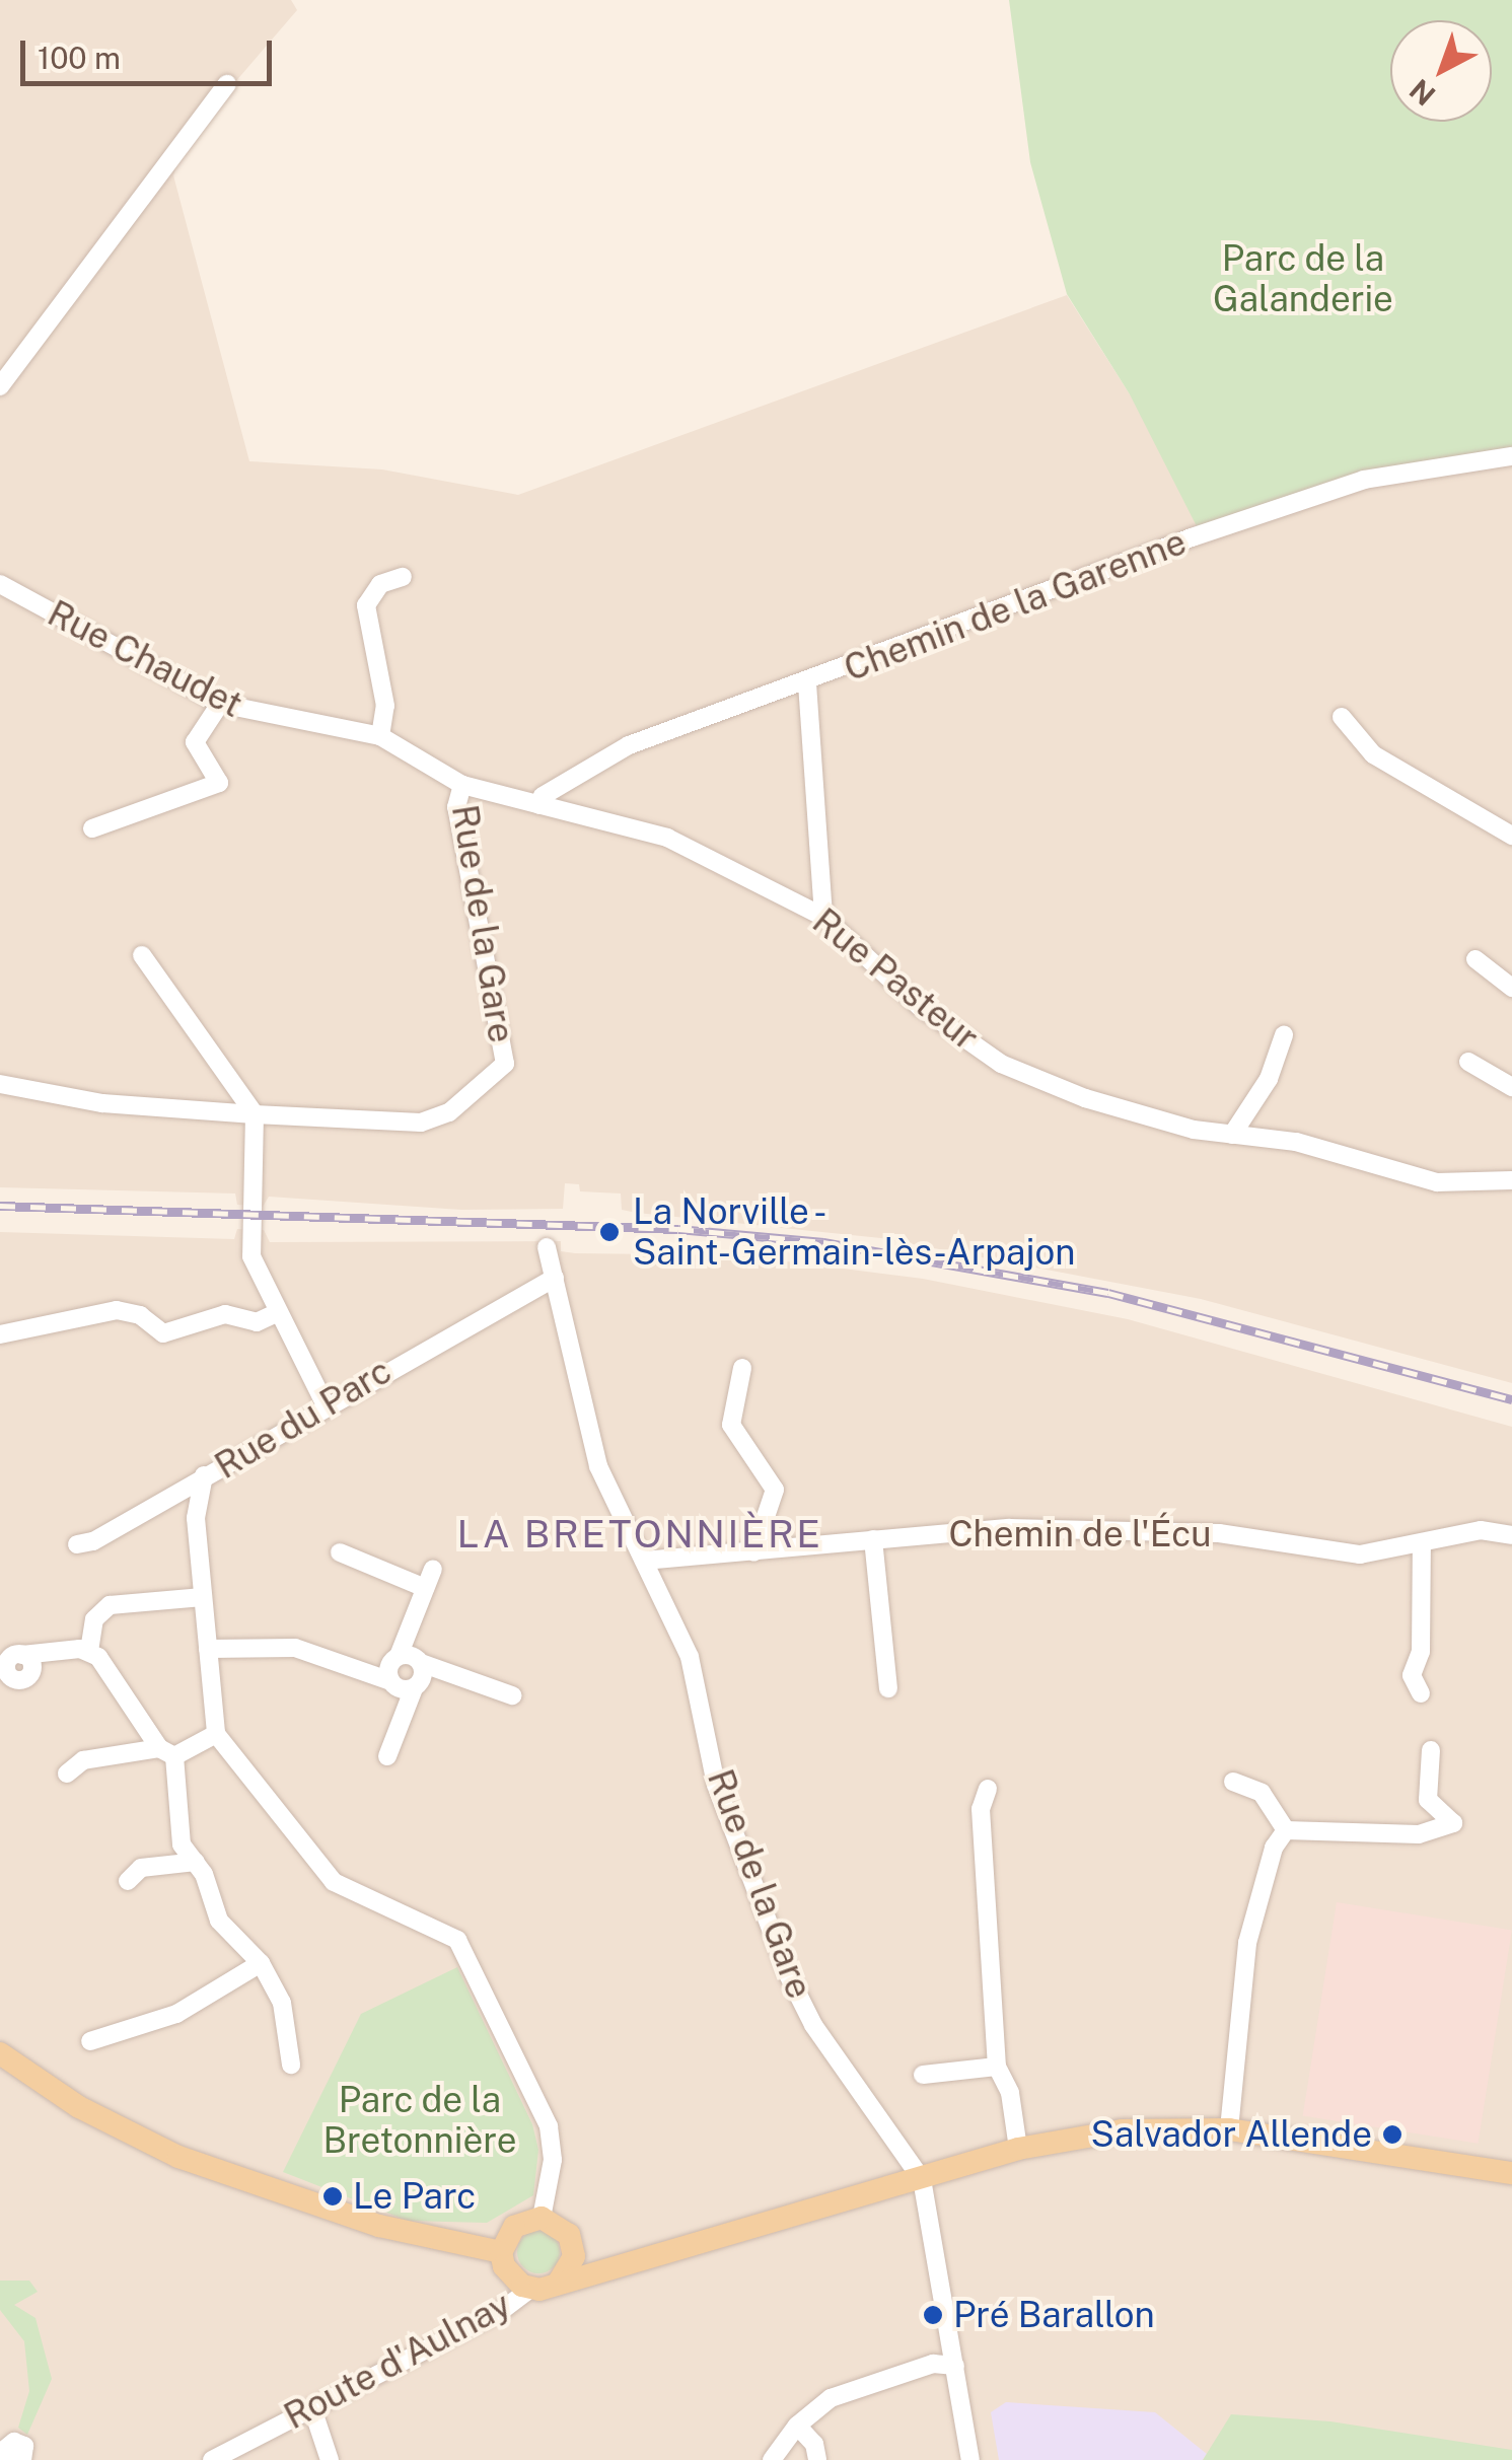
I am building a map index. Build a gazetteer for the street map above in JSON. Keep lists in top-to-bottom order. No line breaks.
{"streets":{"street":["Chemin de la Garenne","Rue Chaudet","Rue de la Gare","Rue Pasteur","Rue du Parc","Chemin de l'Écu","Route d'Aulnay"]},"crossings":[["Chemin de la Garenne","Rue Pasteur"],["Rue Chaudet","Rue de la Gare"],["Rue Chaudet","Rue Pasteur"],["Rue de la Gare","Rue Pasteur"],["Rue de la Gare","Rue du Parc"],["Rue de la Gare","Chemin de l'Écu"]],"districts":["LA BRETONNIÈRE"],"parks":["Parc de la Galanderie","Parc de la Bretonnière"],"places":["La Norville - Saint-Germain-lès-Arpajon","Salvador Allende","Le Parc","Pré Barallon"],"scale_bar":"100 m","north":"bottom left"}
